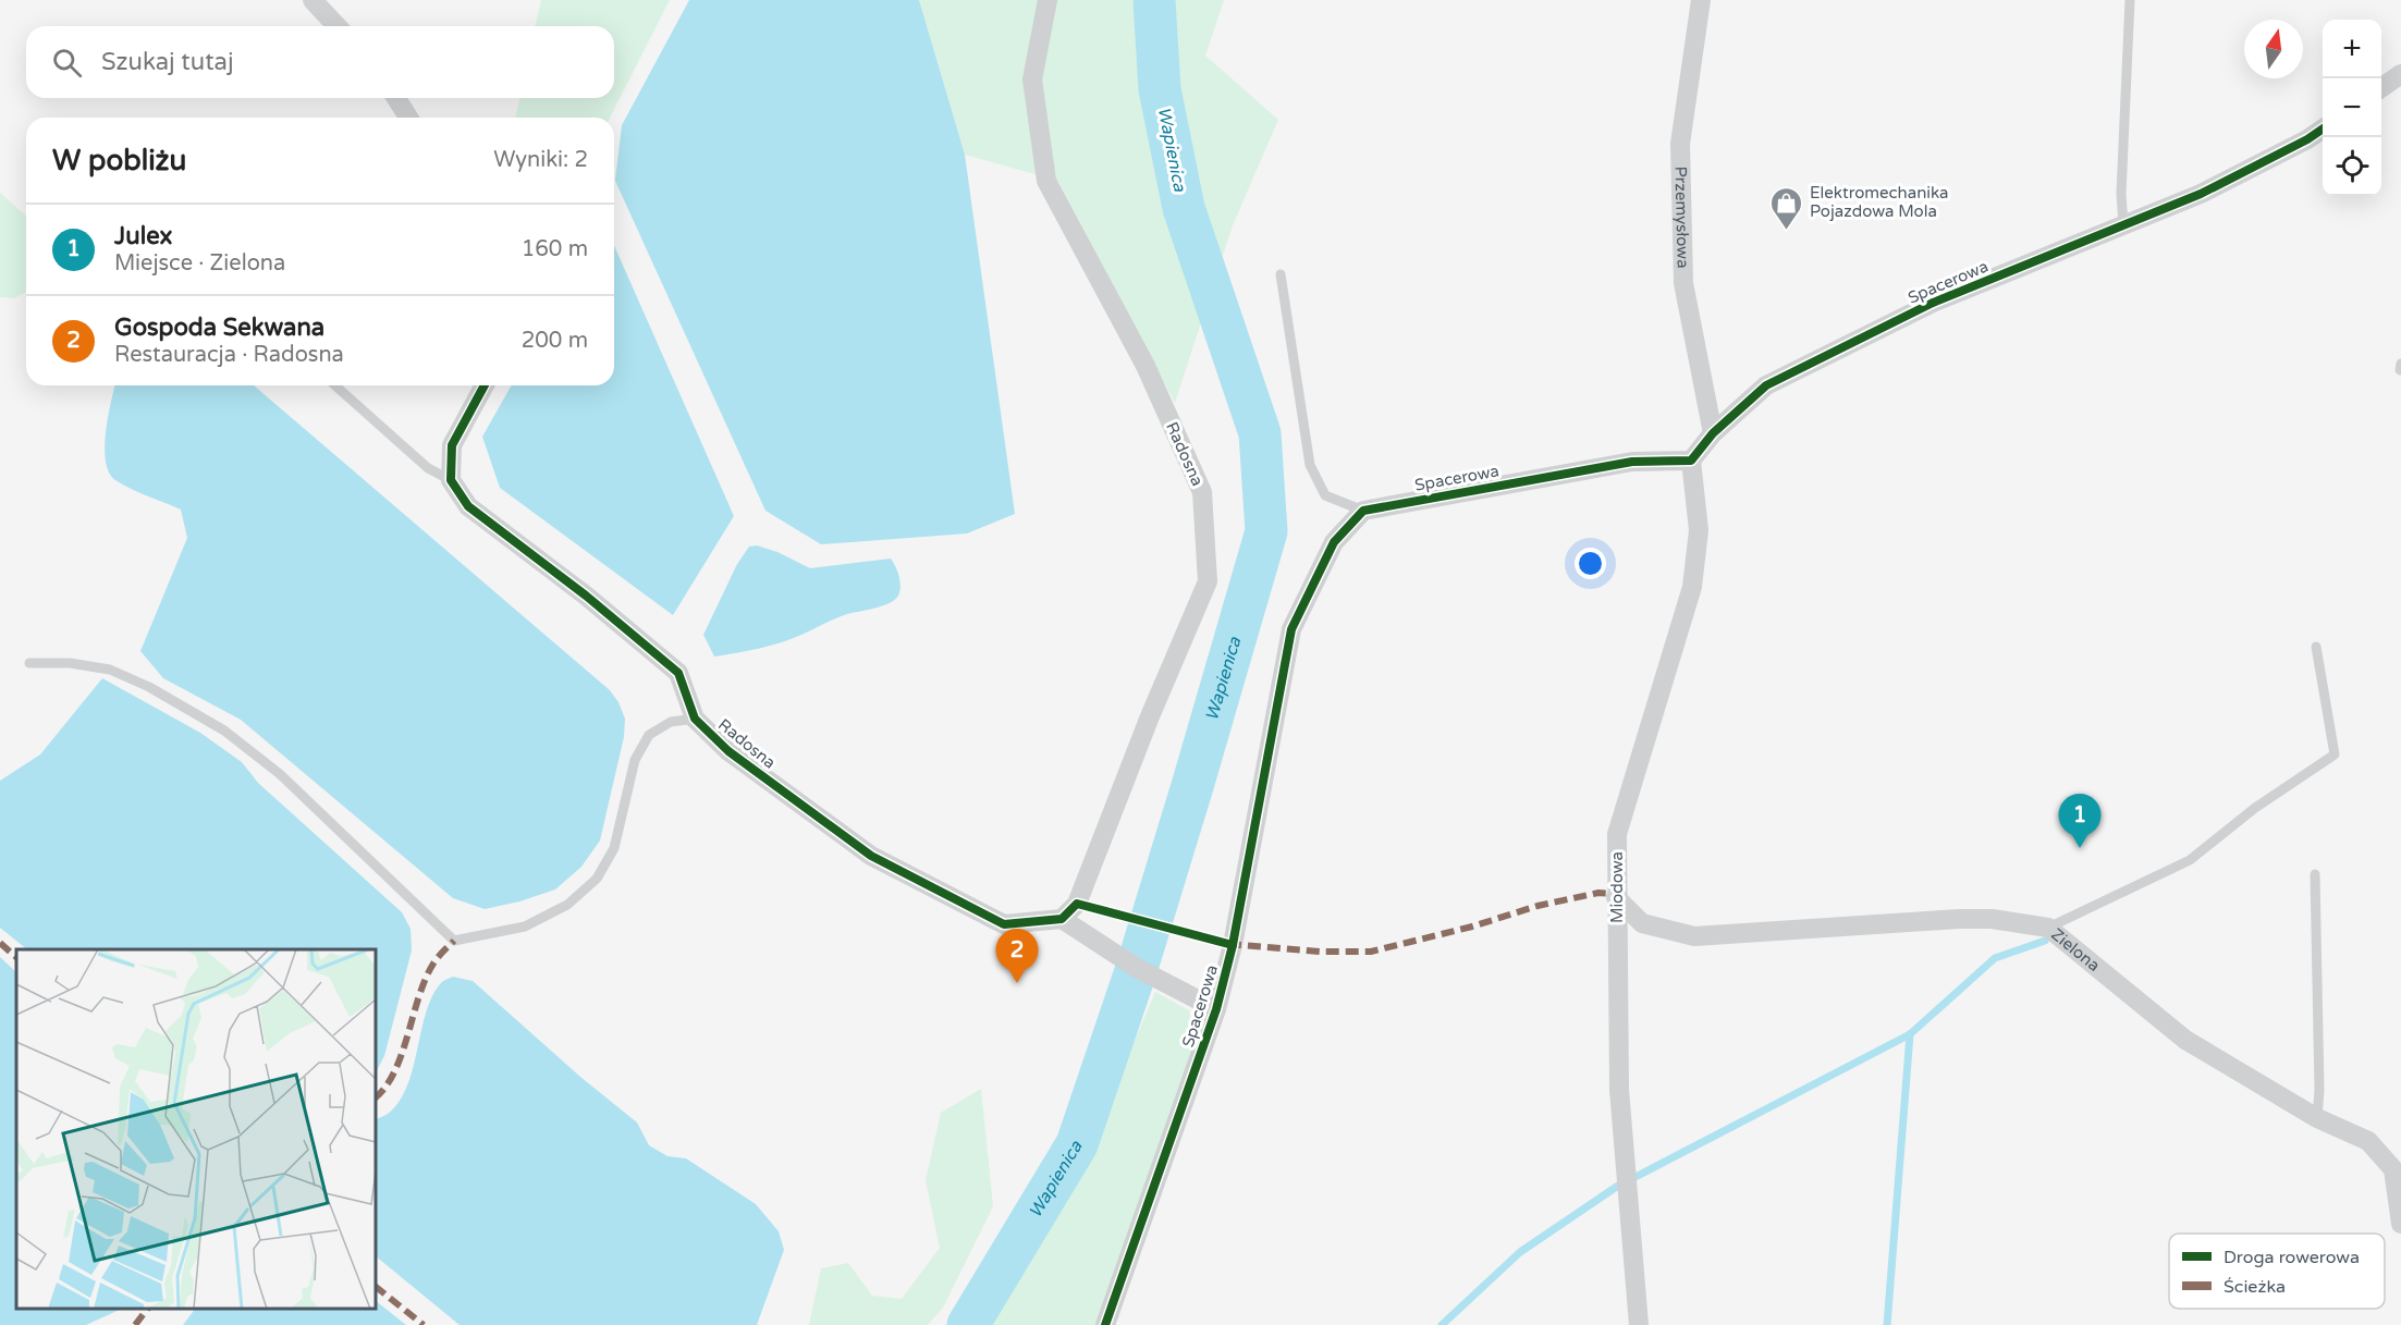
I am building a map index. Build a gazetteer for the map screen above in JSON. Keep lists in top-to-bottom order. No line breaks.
{"streets":{"street":["Przemysłowa","Spacerowa","Radosna","Miodowa","Zielona"]},"crossings":[["Przemysłowa","Spacerowa"],["Spacerowa","Miodowa"],["Miodowa","Zielona"]],"water":["Wapienica"],"places":{"shop":["Elektromechanika Pojazdowa Mola"]},"legend":["Droga rowerowa","Ścieżka"],"north":"top","page":{"map_buttons":["+","−"],"search":"Szukaj tutaj","heading":["W pobliżu","Wyniki: 2"],"list":[{"mark":"1","name":"Julex","note":"Miejsce · Zielona","value":"160 m"},{"mark":"2","name":"Gospoda Sekwana","note":"Restauracja · Radosna","value":"200 m"}],"pins":["1","2"]}}
